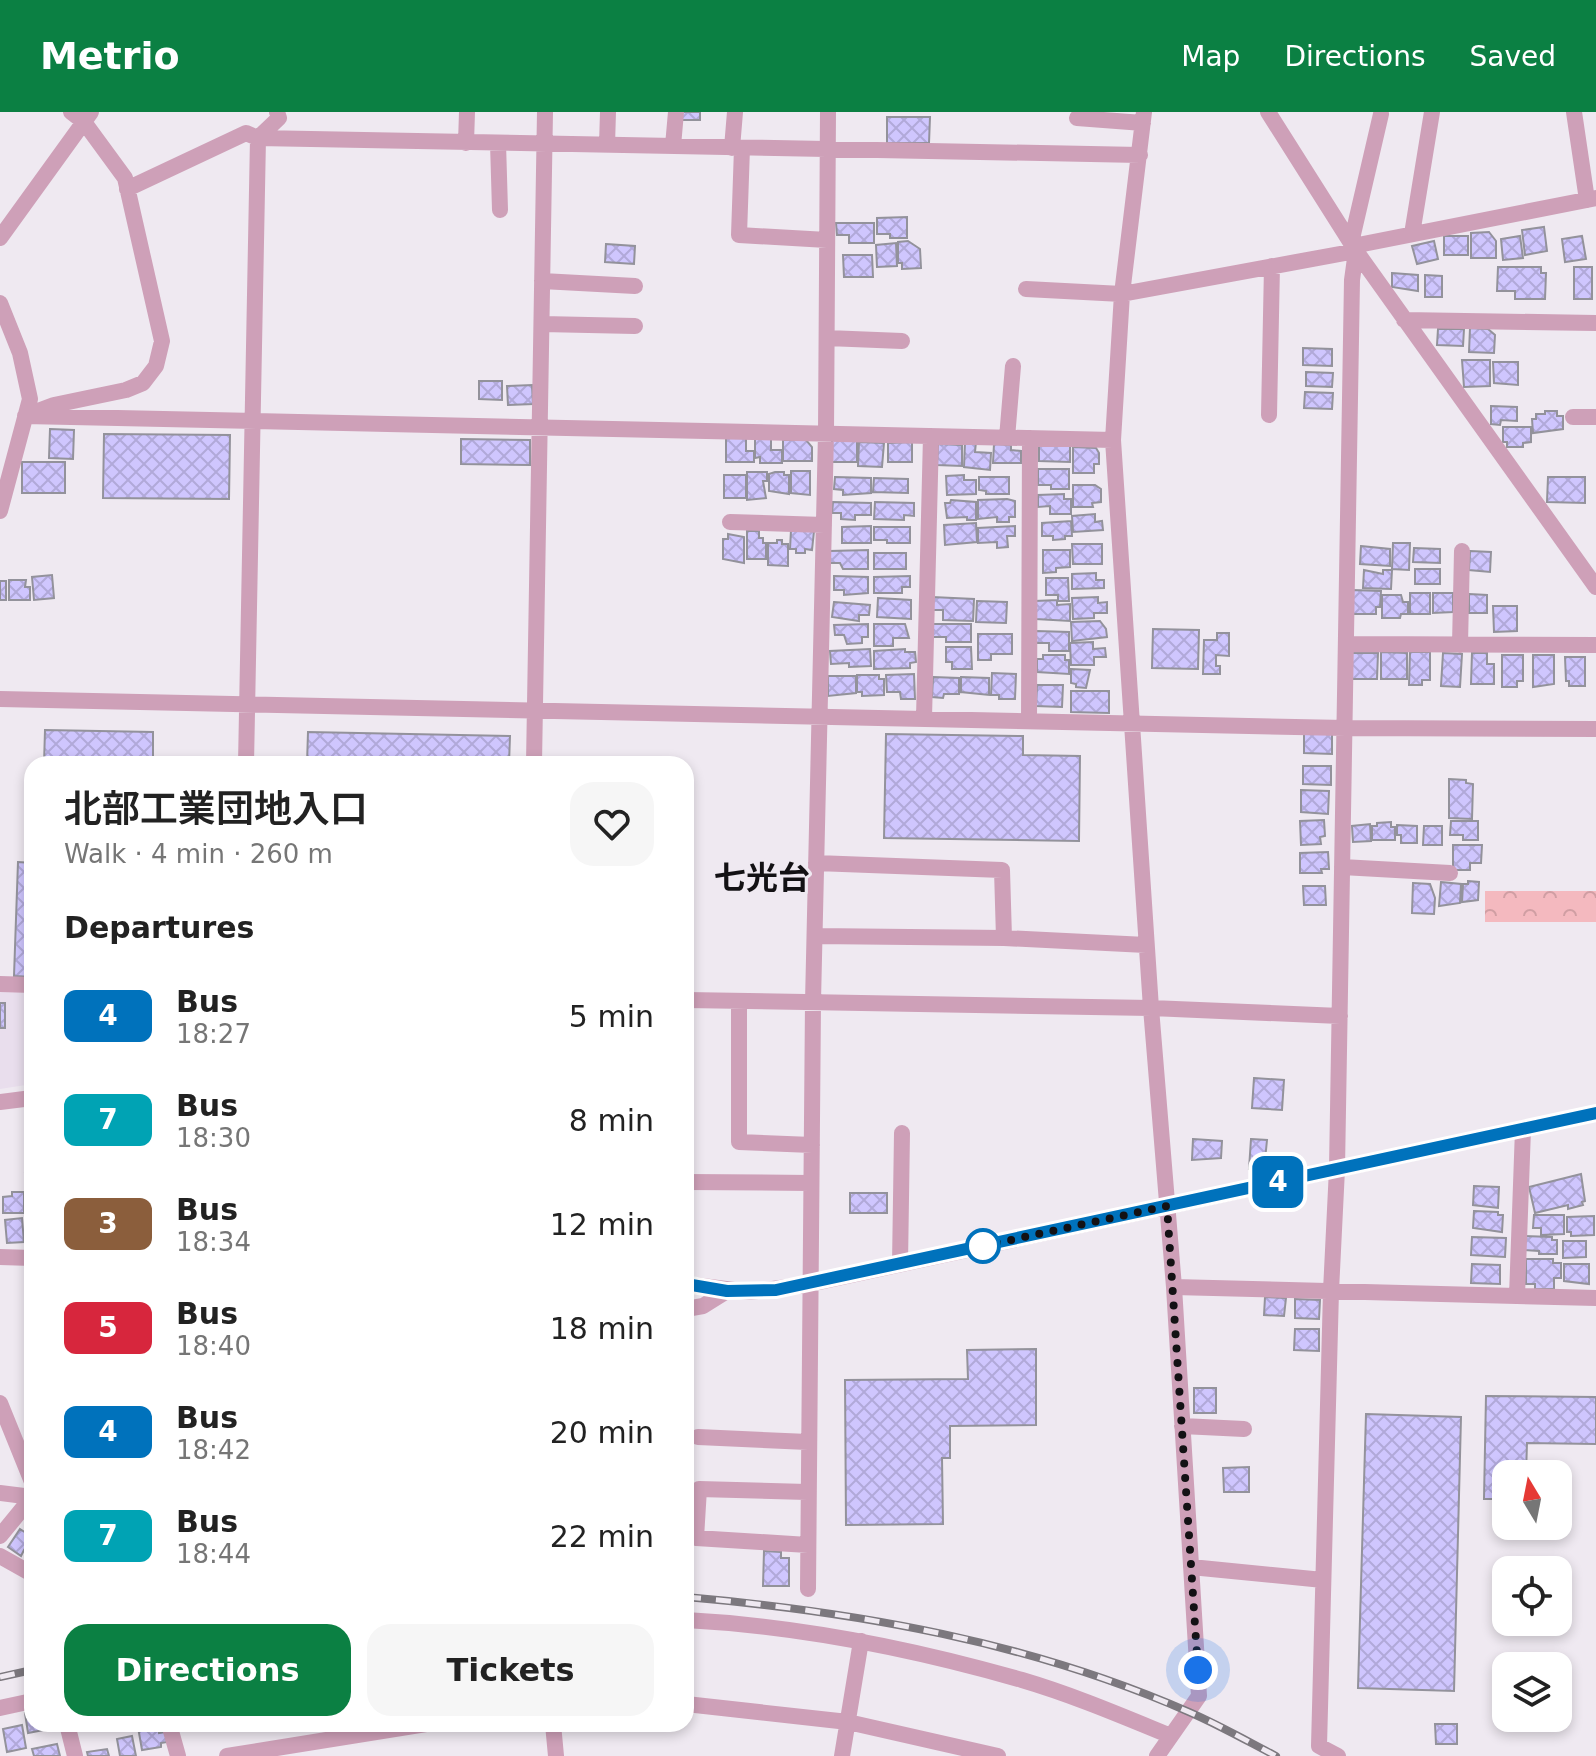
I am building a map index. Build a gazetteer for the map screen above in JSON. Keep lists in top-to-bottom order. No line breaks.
{"districts":["七光台"],"lines":["bus line 4"],"north":"top","page":{"header":"Metrio","nav":["Map","Directions","Saved"],"on_map":"4","heading":[["北部工業団地入口","Walk · 4 min · 260 m"],"Departures"],"list":[{"mark":"4","name":"Bus","note":"18:27","value":"5 min"},{"mark":"7","name":"Bus","note":"18:30","value":"8 min"},{"mark":"3","name":"Bus","note":"18:34","value":"12 min"},{"mark":"5","name":"Bus","note":"18:40","value":"18 min"},{"mark":"4","name":"Bus","note":"18:42","value":"20 min"},{"mark":"7","name":"Bus","note":"18:44","value":"22 min"}],"buttons":["Directions","Tickets"]}}
